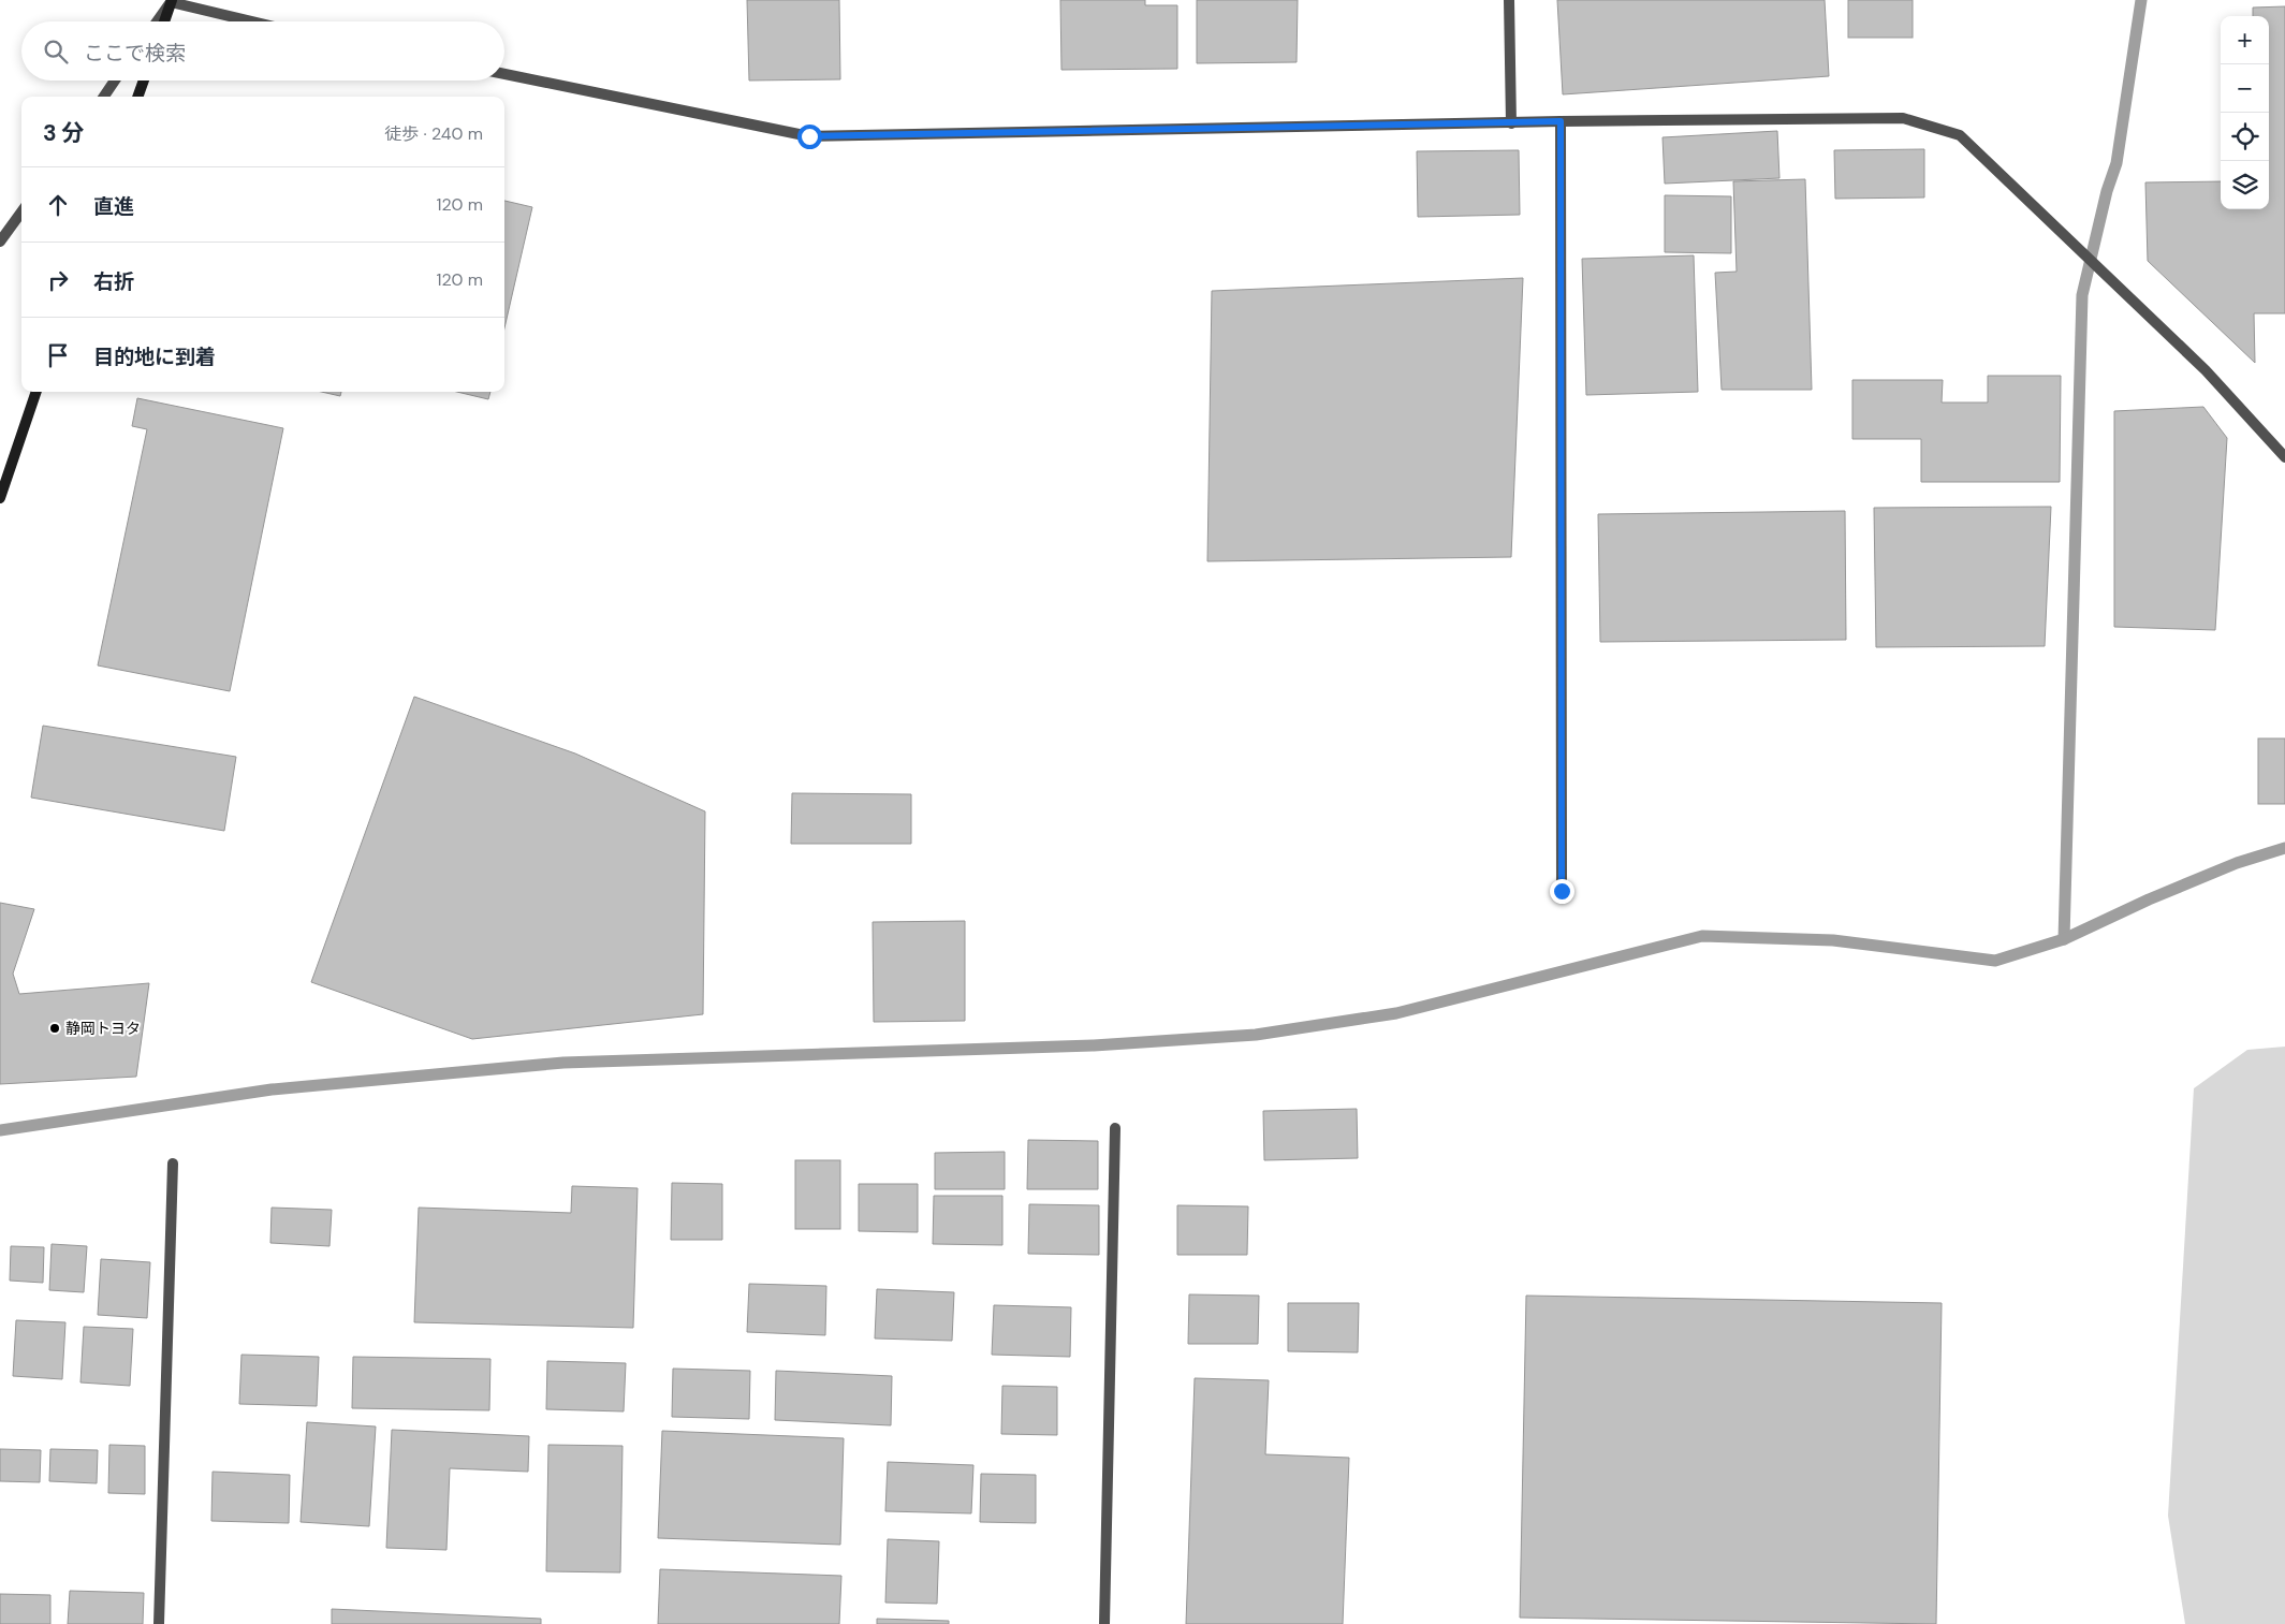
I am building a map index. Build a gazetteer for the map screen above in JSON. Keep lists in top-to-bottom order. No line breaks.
{"places":["静岡トヨタ"],"page":{"map_buttons":["+","−"],"search":"ここで検索","heading":["3 分","徒歩 · 240 m"],"list":[["直進","120 m"],["右折","120 m"],"目的地に到着"]}}
